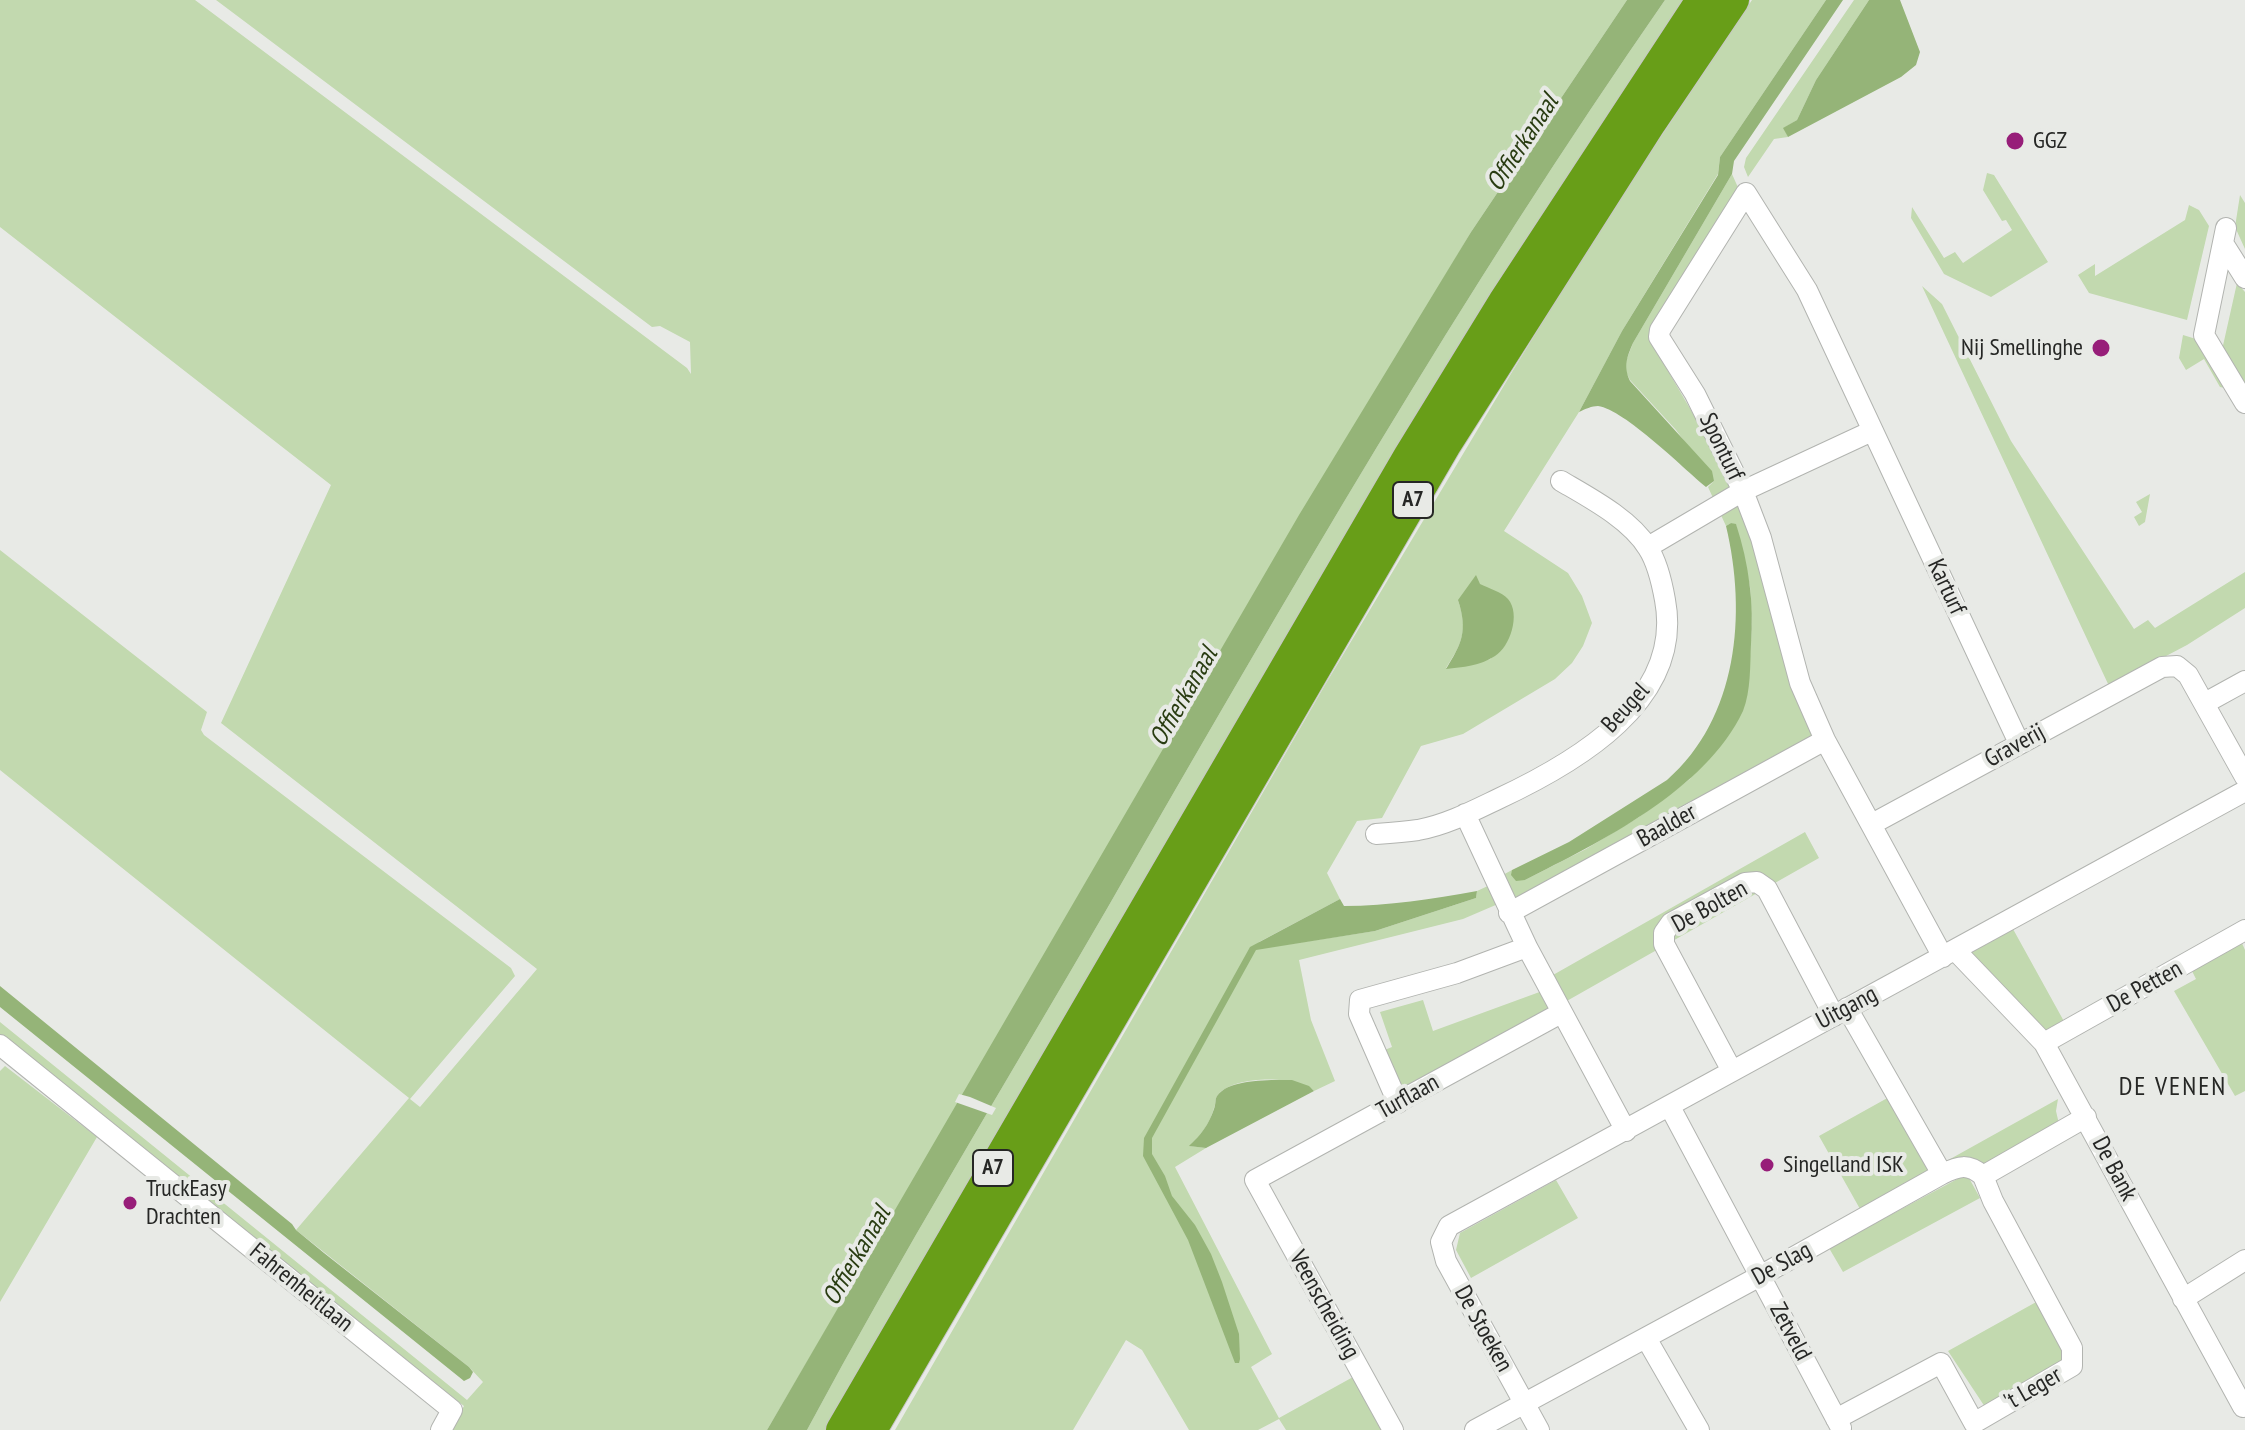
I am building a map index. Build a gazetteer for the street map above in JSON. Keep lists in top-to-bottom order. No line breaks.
{"streets":{"highway":["A7"],"street":["Sponturf","Karturf","Beugel","Graverij","Baalder","De Bolten","De Petten","Uitgang","Turflaan","De Bank","De Slag","Fahrenheitlaan","Veenscheiding","De Stoeken","Zetveld","'t Leger"]},"crossings":[["Sponturf","Karturf"],["Sponturf","Graverij"],["Sponturf","Baalder"],["Karturf","Graverij"],["De Bolten","Uitgang"],["De Petten","De Bank"],["Uitgang","De Bank"],["Uitgang","De Stoeken"],["Uitgang","Zetveld"],["Turflaan","Veenscheiding"],["De Slag","De Stoeken"],["De Slag","Zetveld"],["De Slag","'t Leger"],["Zetveld","'t Leger"]],"districts":["DE VENEN"],"water":["Offierkanaal"],"places":["GGZ","Nij Smellinghe","Singelland ISK","TruckEasy Drachten"]}
